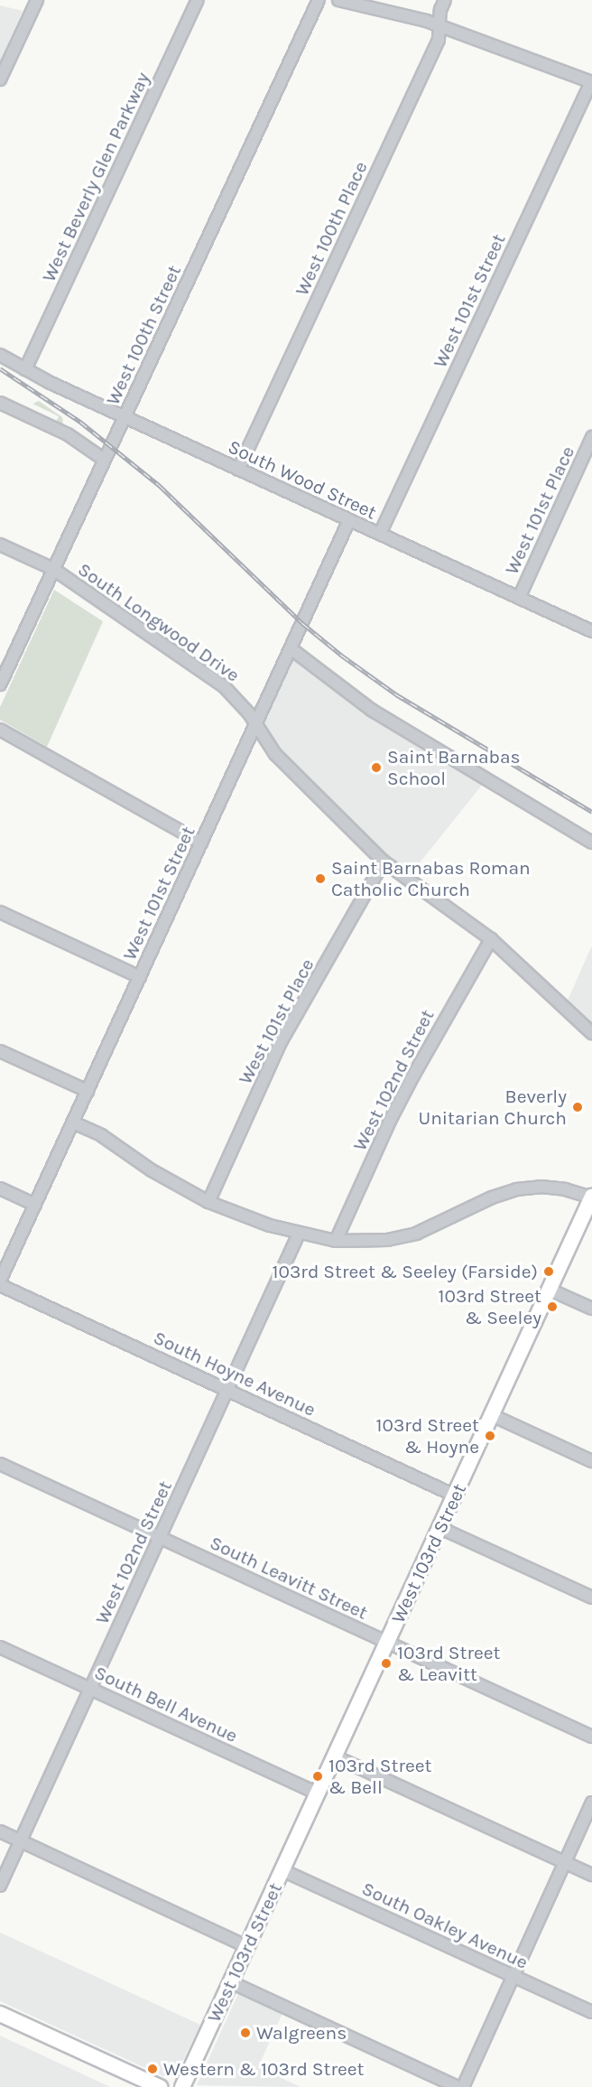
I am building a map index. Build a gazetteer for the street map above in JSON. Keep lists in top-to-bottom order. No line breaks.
{"streets":{"main road":["West 103rd Street"],"street":["West Beverly Glen Parkway","West 100th Place","West 101st Street","West 100th Street","South Wood Street","West 101st Place","South Longwood Drive","West 102nd Street","South Hoyne Avenue","South Leavitt Street","South Bell Avenue","South Oakley Avenue"]},"crossings":[["West Beverly Glen Parkway","South Wood Street"],["West 100th Place","South Wood Street"],["West 101st Street","South Wood Street"],["West 101st Street","South Longwood Drive"],["West 101st Street","South Hoyne Avenue"],["West 100th Street","South Wood Street"],["West 100th Street","South Longwood Drive"],["South Wood Street","West 101st Place"],["West 101st Place","South Longwood Drive"],["South Longwood Drive","West 102nd Street"],["West 102nd Street","South Hoyne Avenue"],["West 102nd Street","South Leavitt Street"],["West 102nd Street","South Bell Avenue"],["South Hoyne Avenue","West 103rd Street"],["West 103rd Street","South Leavitt Street"],["West 103rd Street","South Bell Avenue"],["West 103rd Street","South Oakley Avenue"]],"places":["Saint Barnabas School","Saint Barnabas Roman Catholic Church","Beverly Unitarian Church","103rd Street & Seeley (Farside)","103rd Street & Seeley","103rd Street & Hoyne","103rd Street & Leavitt","103rd Street & Bell","Walgreens","Western & 103rd Street"]}
